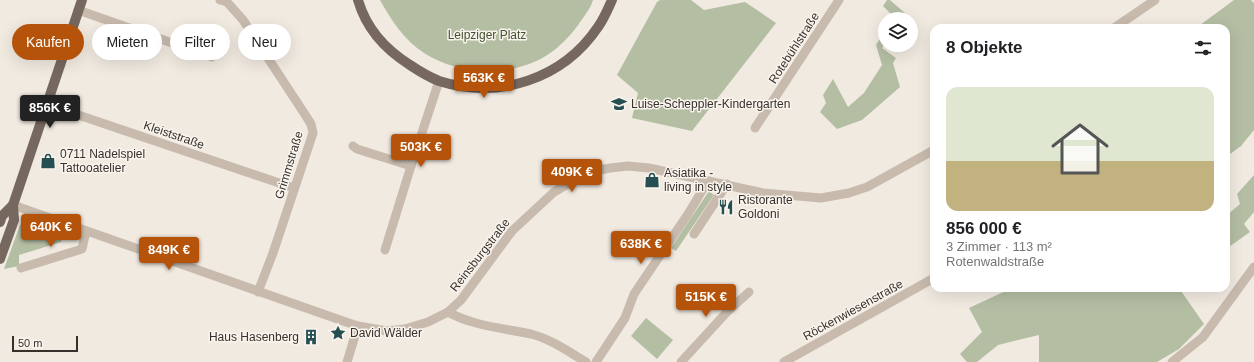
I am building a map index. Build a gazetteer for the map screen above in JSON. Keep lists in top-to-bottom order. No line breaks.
{"streets":{"street":["Rotebühlstraße","Kleiststraße","Grimmstraße","Reinsburgstraße","Röckenwiesenstraße"]},"crossings":[["Kleiststraße","Grimmstraße"],["Grimmstraße","Reinsburgstraße"]],"parks":["Leipziger Platz"],"places":{"school or university":["Luise-Scheppler-Kindergarten"],"shop":["0711 Nadelspiel Tattooatelier","Asiatika - living in style"],"restaurant":["Ristorante Goldoni"],"place":["David Wälder"],"building":["Haus Hasenberg"]},"scale_bar":"50 m","page":{"chip":["Kaufen","Mieten","Filter","Neu"],"heading":"8 Objekte","price":["563K €","856K €","503K €","409K €","640K €","638K €","849K €","515K €"],"list":[{"name":"856 000 €","note":"3 Zimmer · 113 m² · Rotenwaldstraße"}],"scale":"50 m"}}
